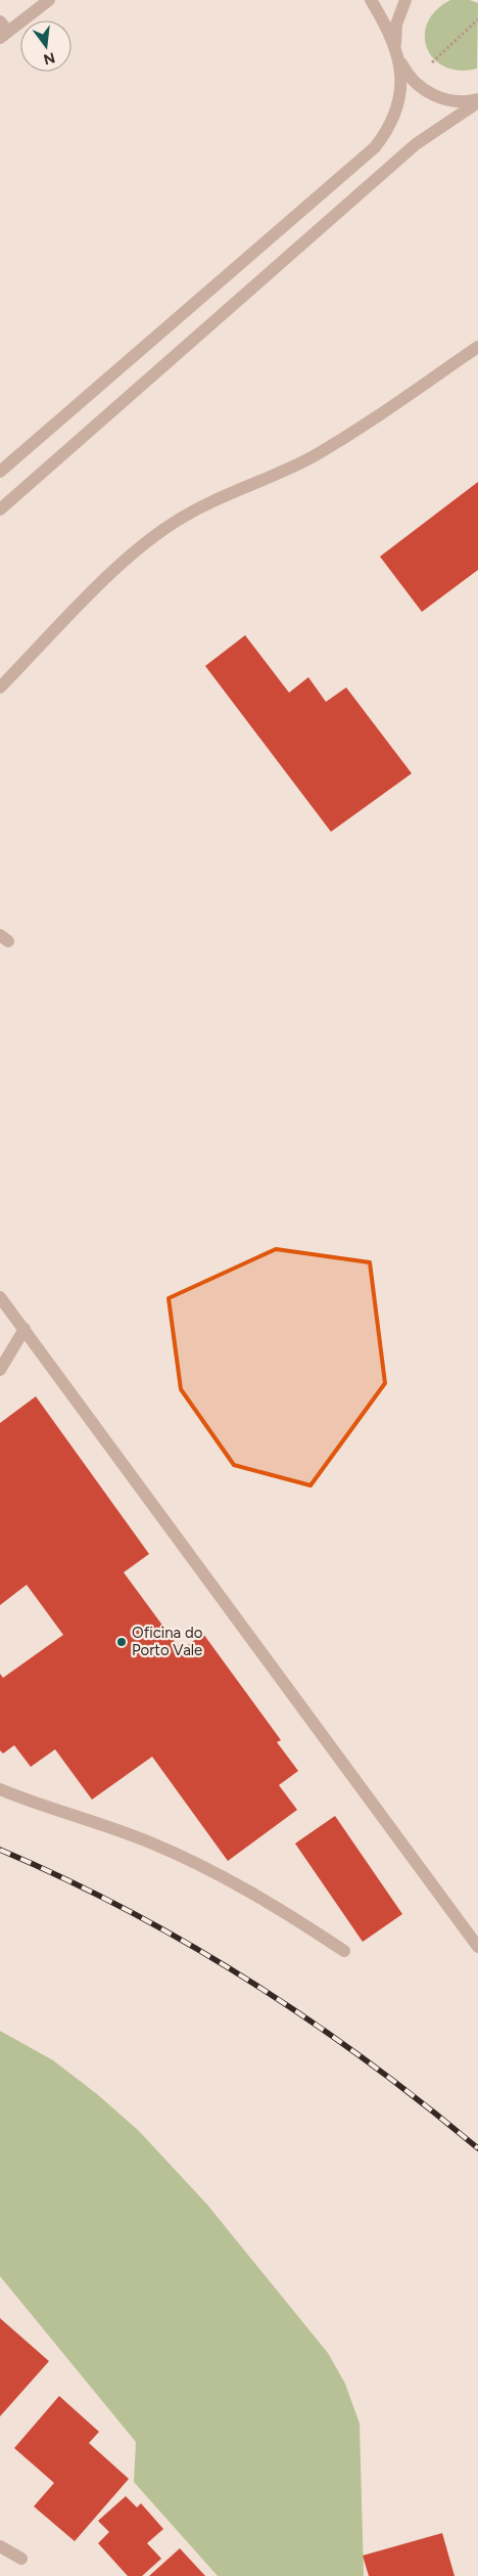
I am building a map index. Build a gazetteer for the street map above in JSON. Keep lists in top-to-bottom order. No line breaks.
{"places":["Oficina do Porto Vale"],"north":"bottom"}
